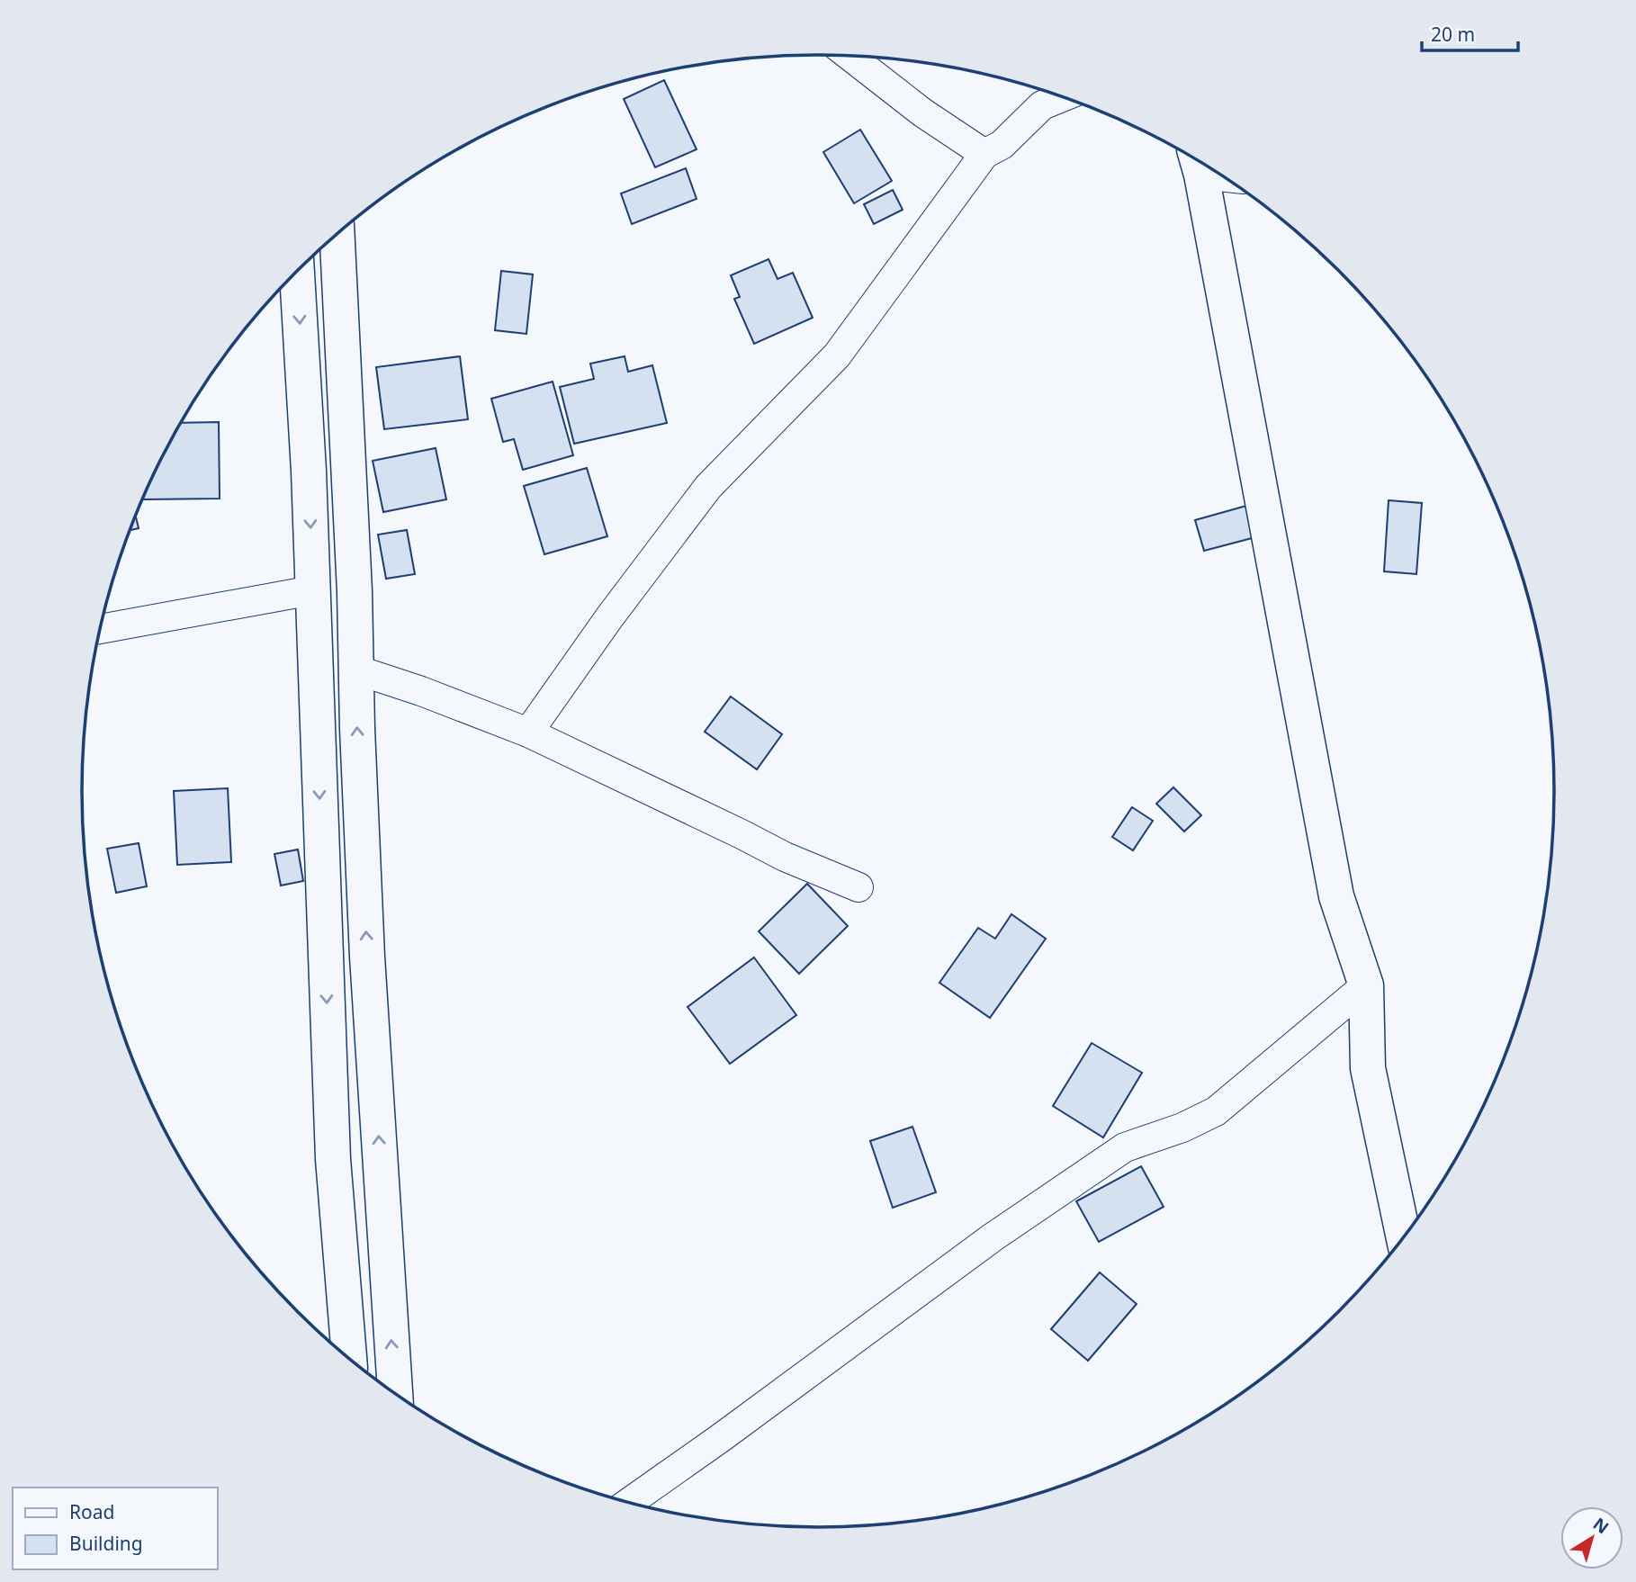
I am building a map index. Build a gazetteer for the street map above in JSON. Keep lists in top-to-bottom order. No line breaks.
{"legend":["Road","Building"],"scale_bar":"20 m","north":"top right"}
